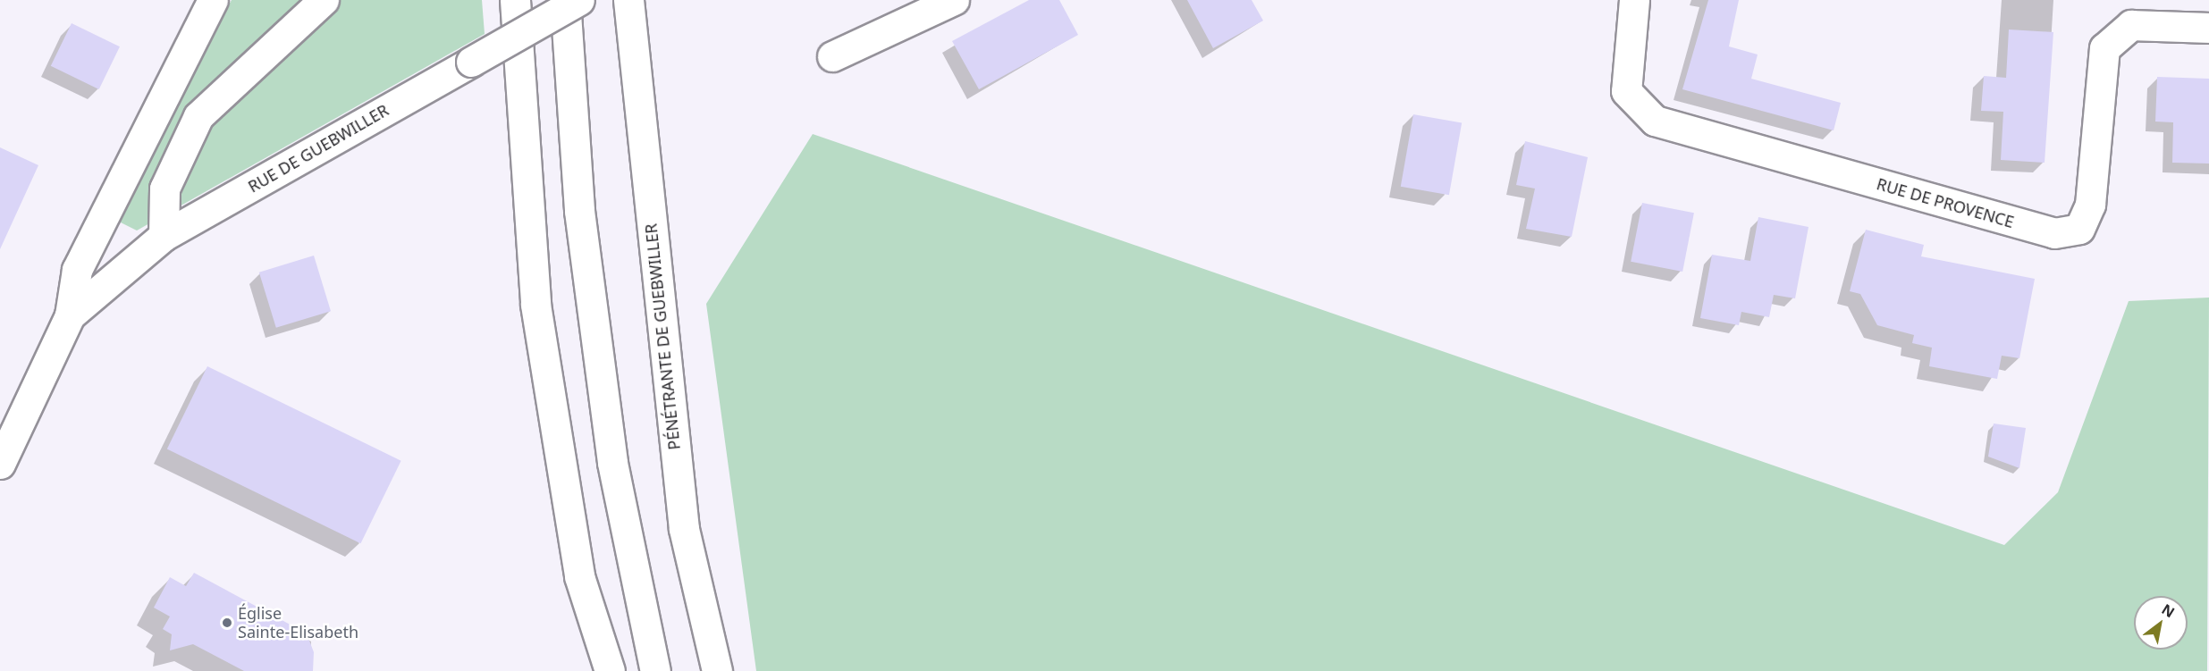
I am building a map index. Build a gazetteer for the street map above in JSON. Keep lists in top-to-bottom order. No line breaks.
{"streets":{"main road":["RUE DE GUEBWILLER","RUE DE PROVENCE","PÉNÉTRANTE DE GUEBWILLER"]},"places":["Église Sainte-Elisabeth"],"north":"top right"}
